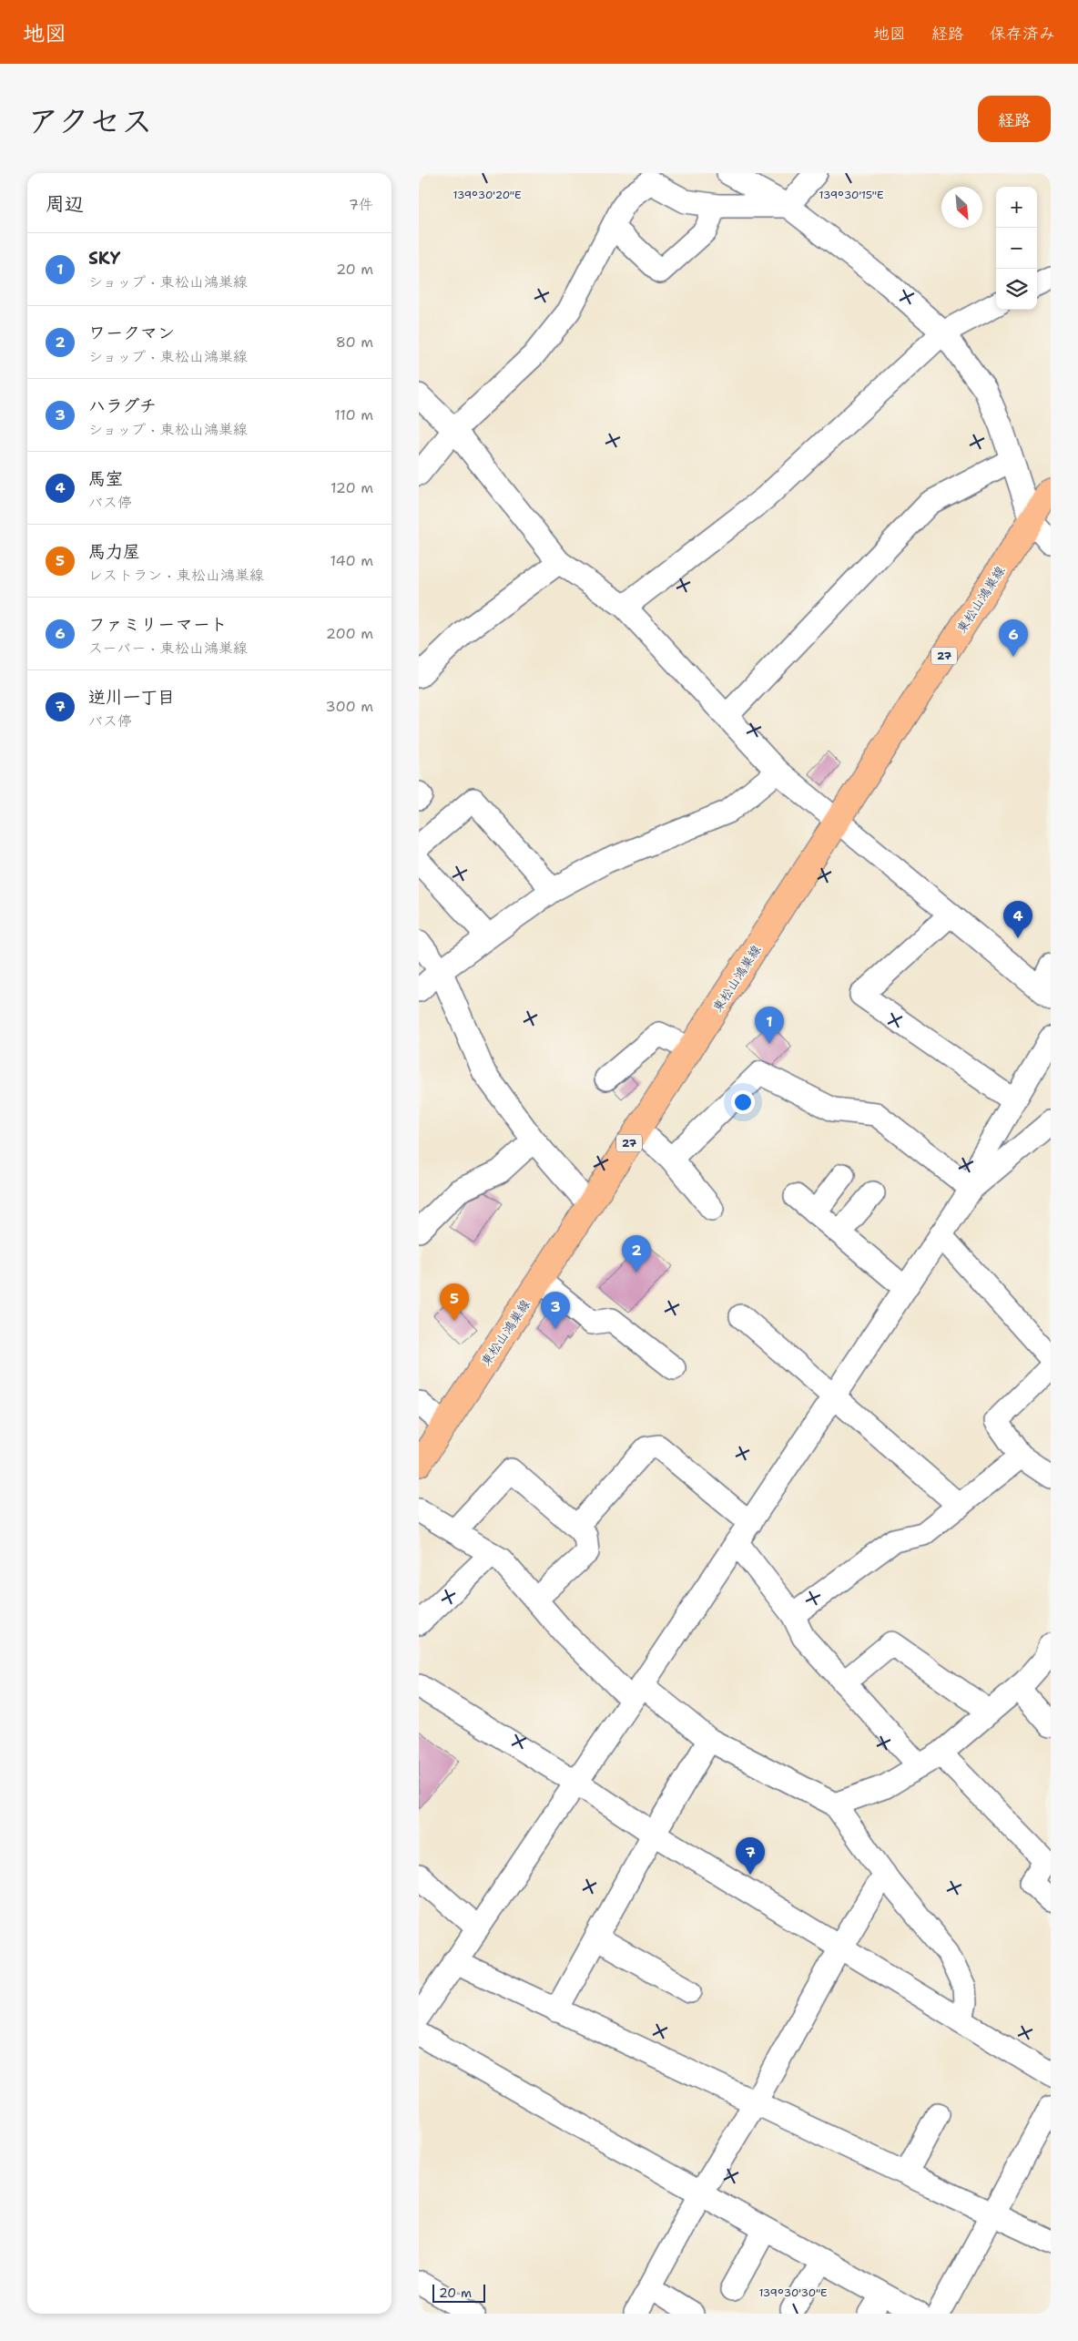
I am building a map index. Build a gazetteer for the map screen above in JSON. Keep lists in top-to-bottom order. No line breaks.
{"streets":{"main road":["東松山鴻巣線","27"]},"scale_bar":"20 m","north":"bottom right","page":{"header":"地図","nav":["地図","経路","保存済み"],"title":"アクセス","buttons":"経路","heading":["周辺","7件"],"map_buttons":["+","−"],"list":[{"mark":"1","name":"SKY","note":"ショップ · 東松山鴻巣線","value":"20 m"},{"mark":"2","name":"ワークマン","note":"ショップ · 東松山鴻巣線","value":"80 m"},{"mark":"3","name":"ハラグチ","note":"ショップ · 東松山鴻巣線","value":"110 m"},{"mark":"4","name":"馬室","note":"バス停","value":"120 m"},{"mark":"5","name":"馬力屋","note":"レストラン · 東松山鴻巣線","value":"140 m"},{"mark":"6","name":"ファミリーマート","note":"スーパー · 東松山鴻巣線","value":"200 m"},{"mark":"7","name":"逆川一丁目","note":"バス停","value":"300 m"}],"pins":["6","4","1","2","5","3","7"],"scale":"20 m"},"coordinates":["139°30'15\"E","139°30'20\"E","139°30'30\"E"]}
